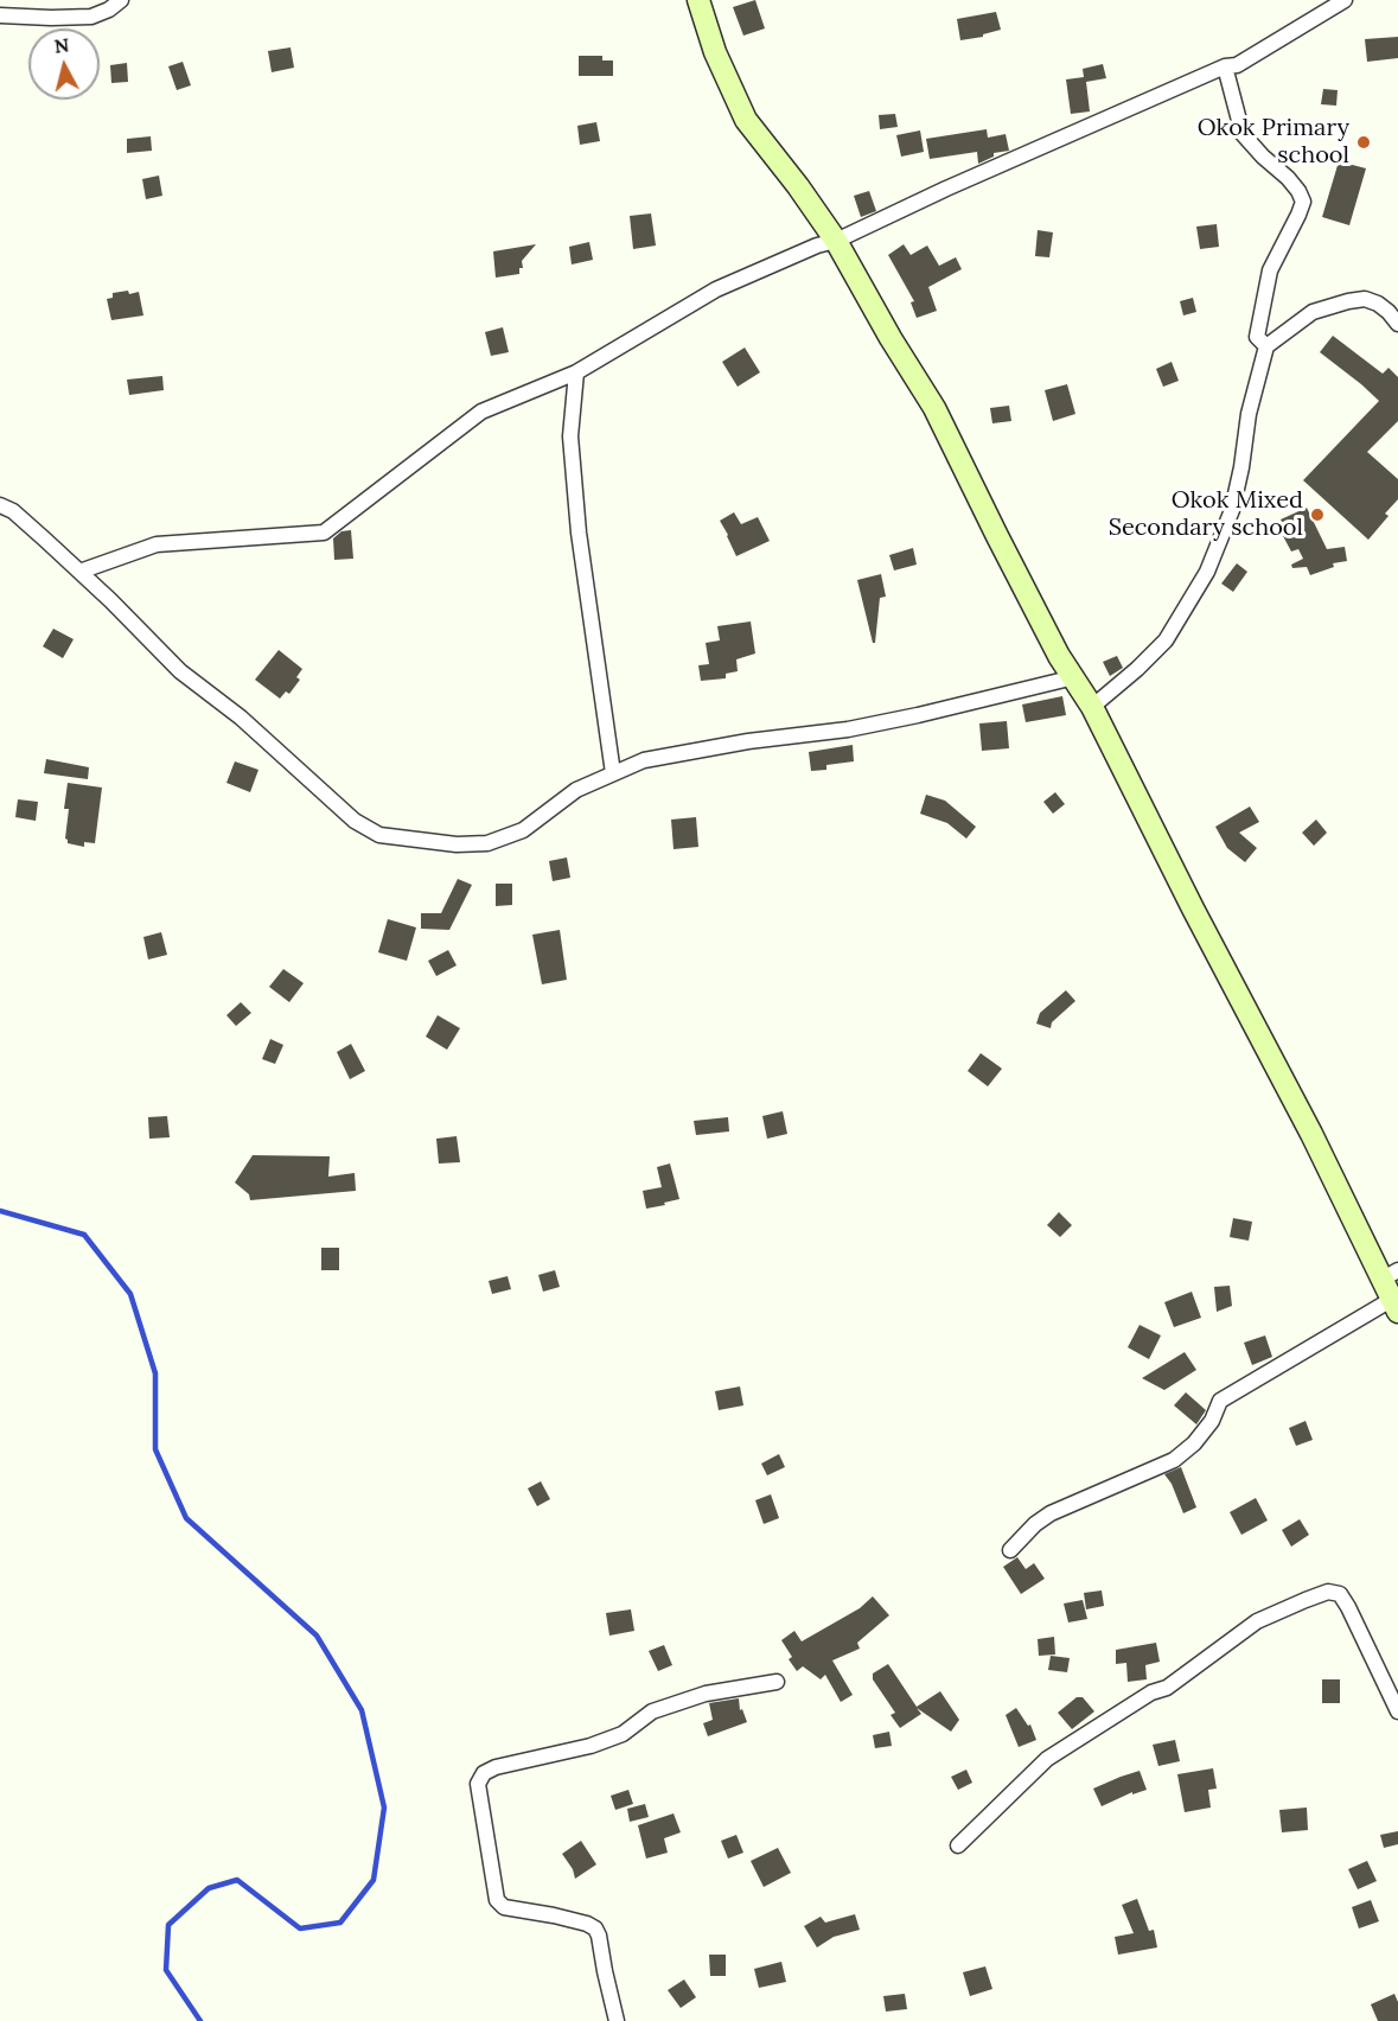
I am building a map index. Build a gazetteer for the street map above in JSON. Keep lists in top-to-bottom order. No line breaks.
{"places":["Okok Primary school","Okok Mixed Secondary school"],"north":"top"}
